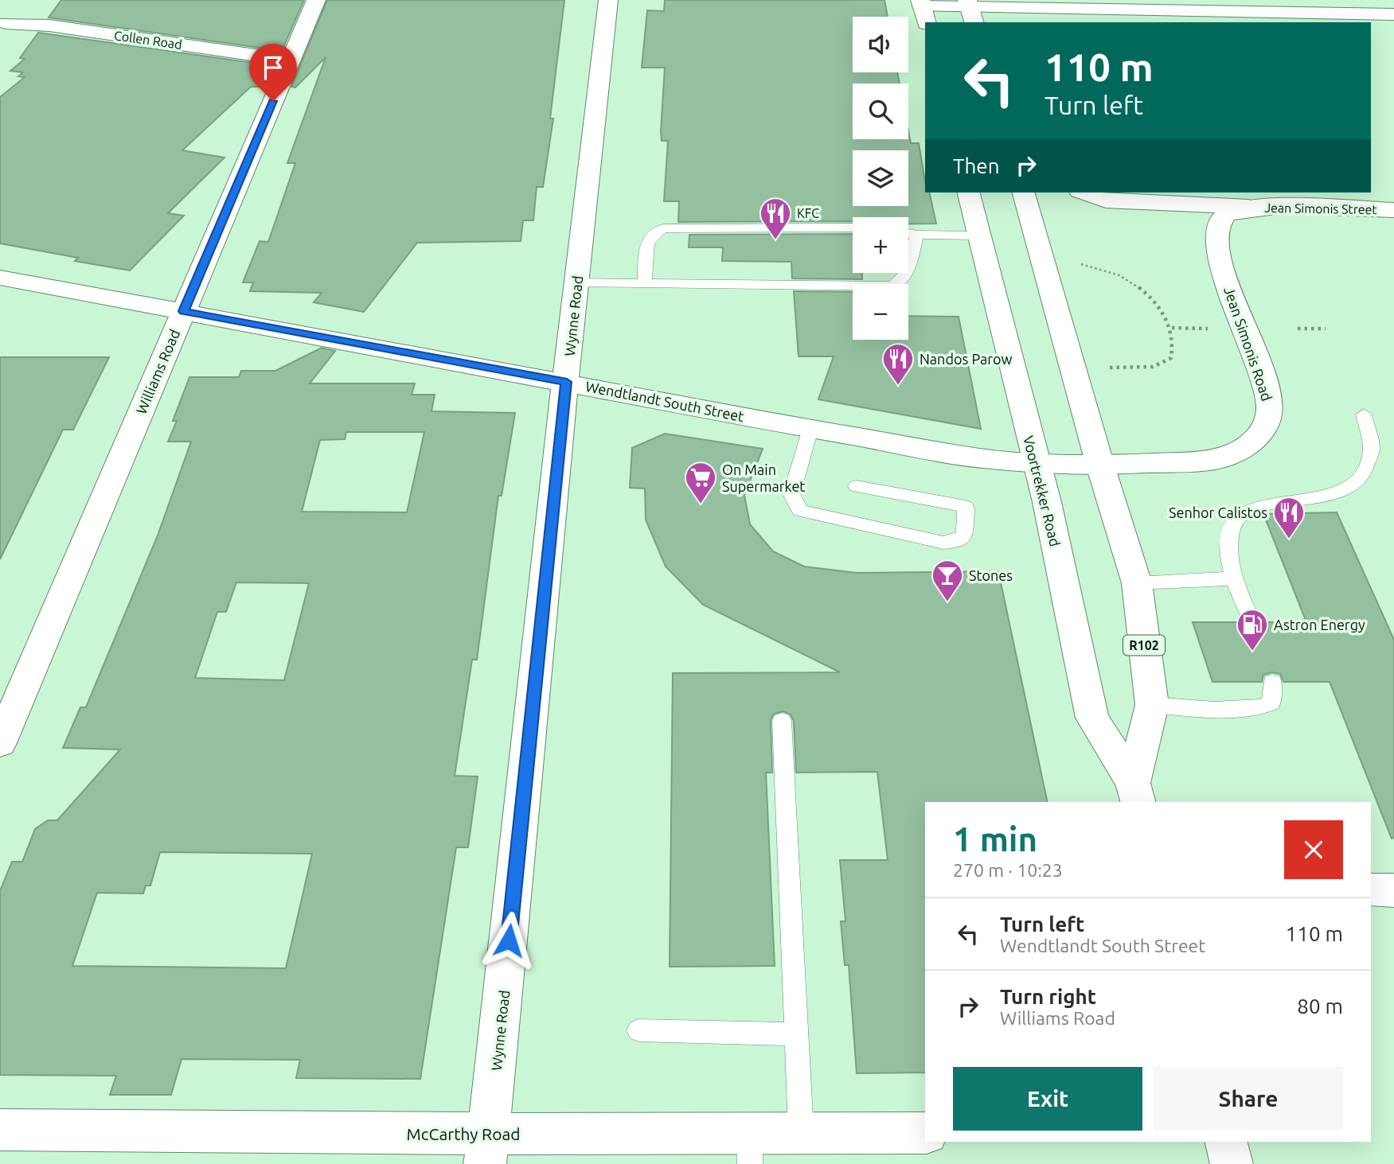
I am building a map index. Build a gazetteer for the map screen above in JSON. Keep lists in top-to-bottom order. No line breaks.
{"streets":{"street":["Collen Road","Jean Simonis Street","Wynne Road","Jean Simonis Road","Williams Road","Wendtlandt South Street","Voortrekker Road","R102","McCarthy Road"]},"crossings":[["Collen Road","Williams Road"],["Jean Simonis Street","Jean Simonis Road"],["Wynne Road","Wendtlandt South Street"],["Wynne Road","McCarthy Road"],["Jean Simonis Road","Wendtlandt South Street"],["Jean Simonis Road","Voortrekker Road"],["Williams Road","Wendtlandt South Street"],["Wendtlandt South Street","Voortrekker Road"]],"places":{"restaurant":["KFC","Nandos Parow","Senhor Calistos"],"supermarket":["On Main Supermarket"],"bar":["Stones"],"fuel station":["Astron Energy"]},"page":{"map_buttons":["+","−"],"turn":["110 m","Turn left"],"then":"Then","heading":["1 min","270 m · 10:23"],"list":[{"name":"Turn left","note":"Wendtlandt South Street","value":"110 m"},{"name":"Turn right","note":"Williams Road","value":"80 m"}],"buttons":["Exit","Share"]}}
